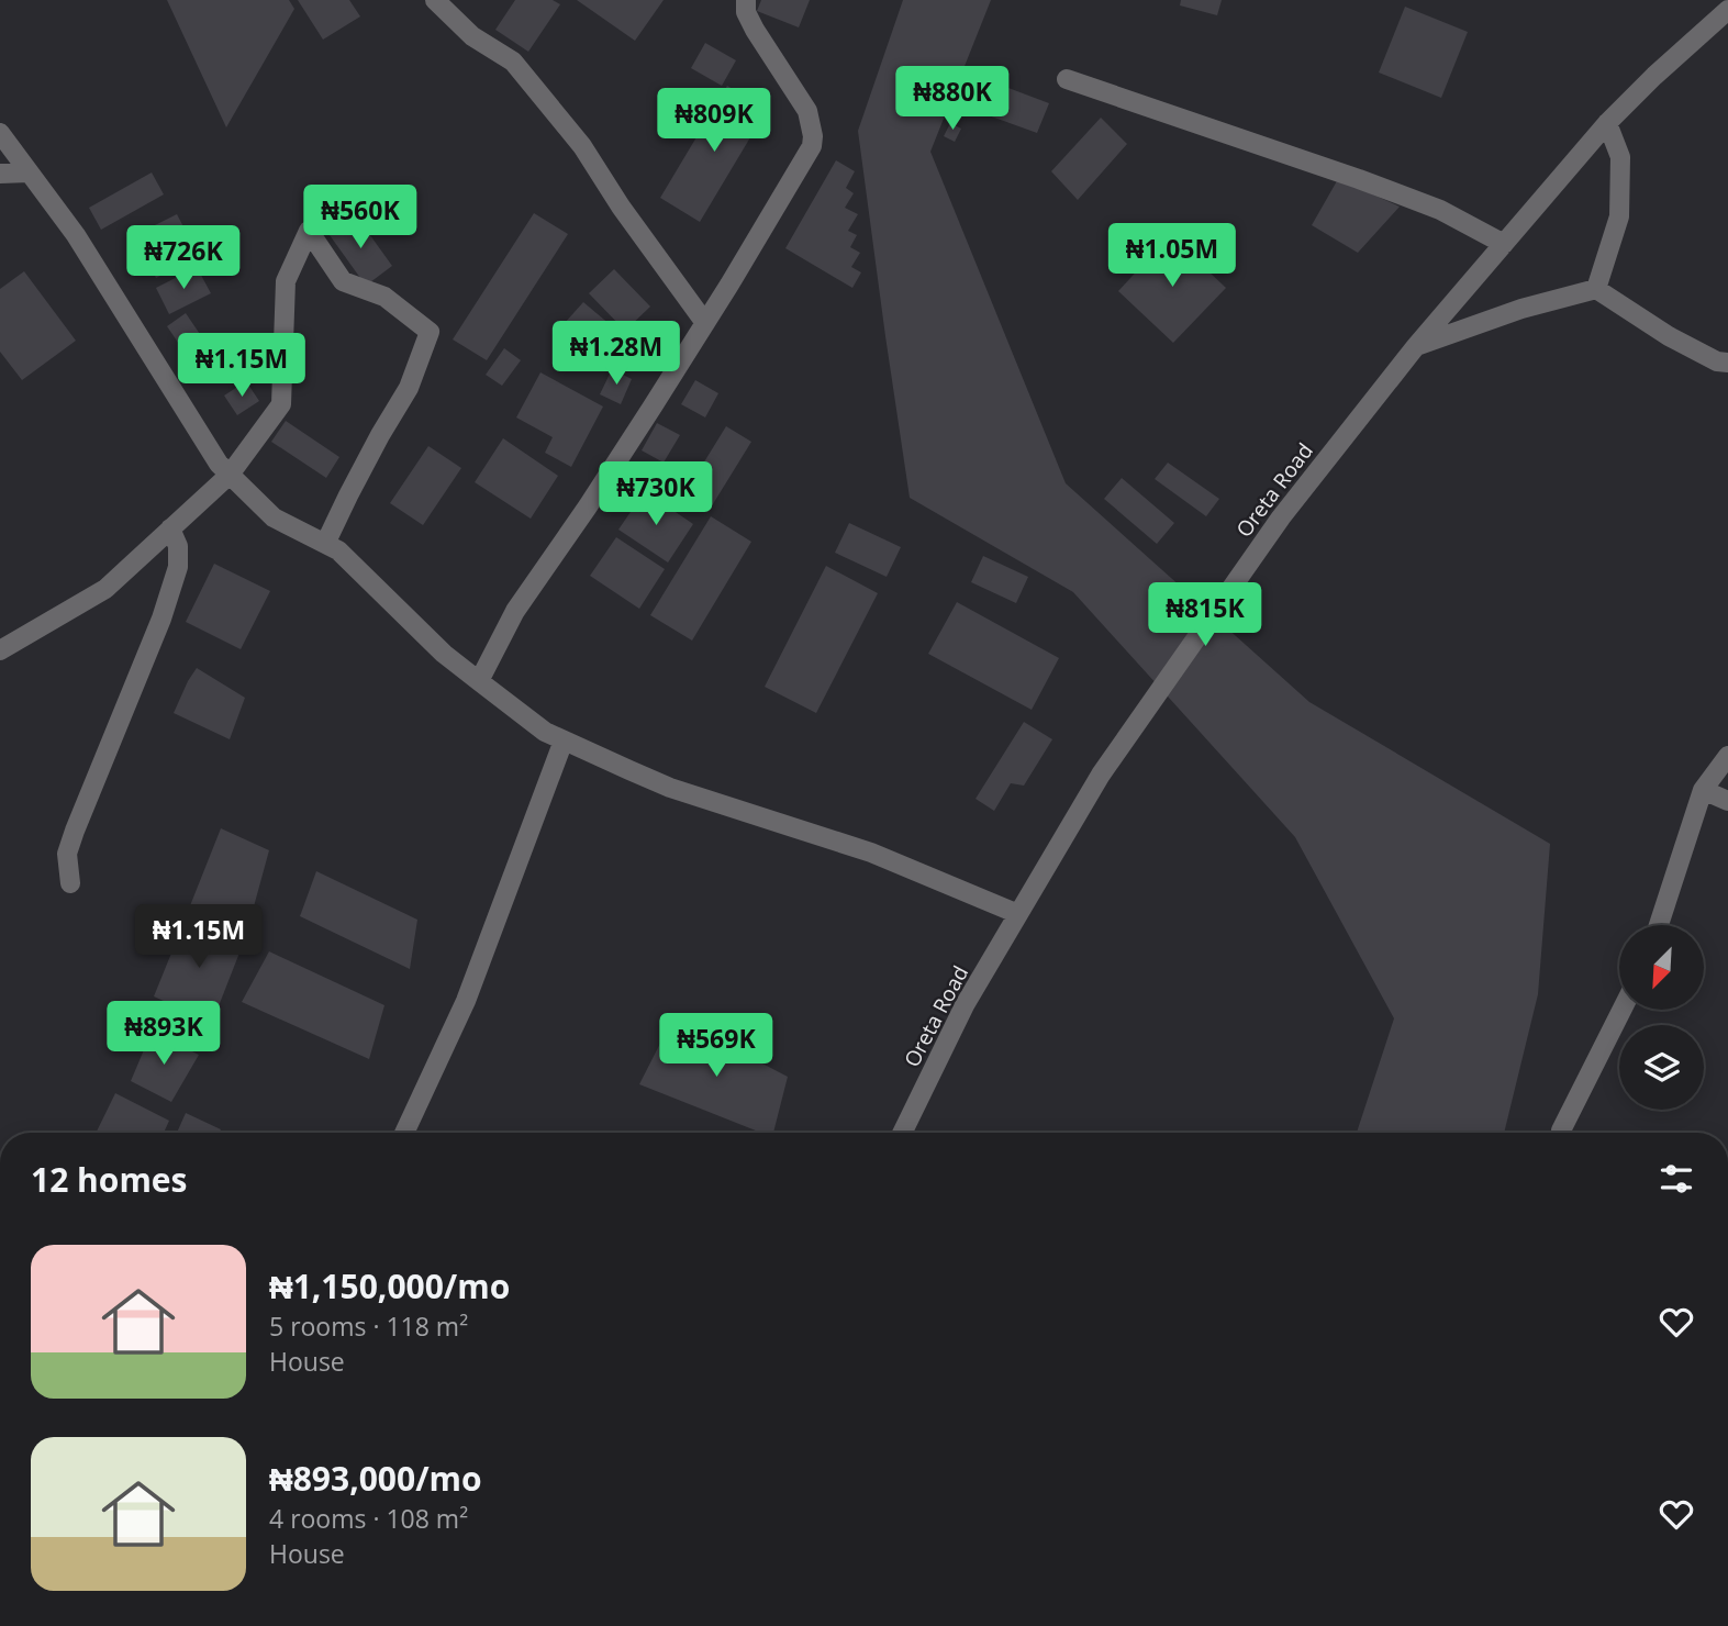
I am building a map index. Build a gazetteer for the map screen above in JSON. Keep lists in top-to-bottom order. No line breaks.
{"streets":{"street":["Oreta Road"]},"north":"bottom left","page":{"price":["₦880K","₦809K","₦560K","₦1.05M","₦726K","₦1.28M","₦1.15M","₦730K","₦815K","₦1.15M","₦893K","₦569K"],"heading":"12 homes","list":[{"name":"₦1,150,000/mo","note":"5 rooms · 118 m² · House"},{"name":"₦893,000/mo","note":"4 rooms · 108 m² · House"}]}}
